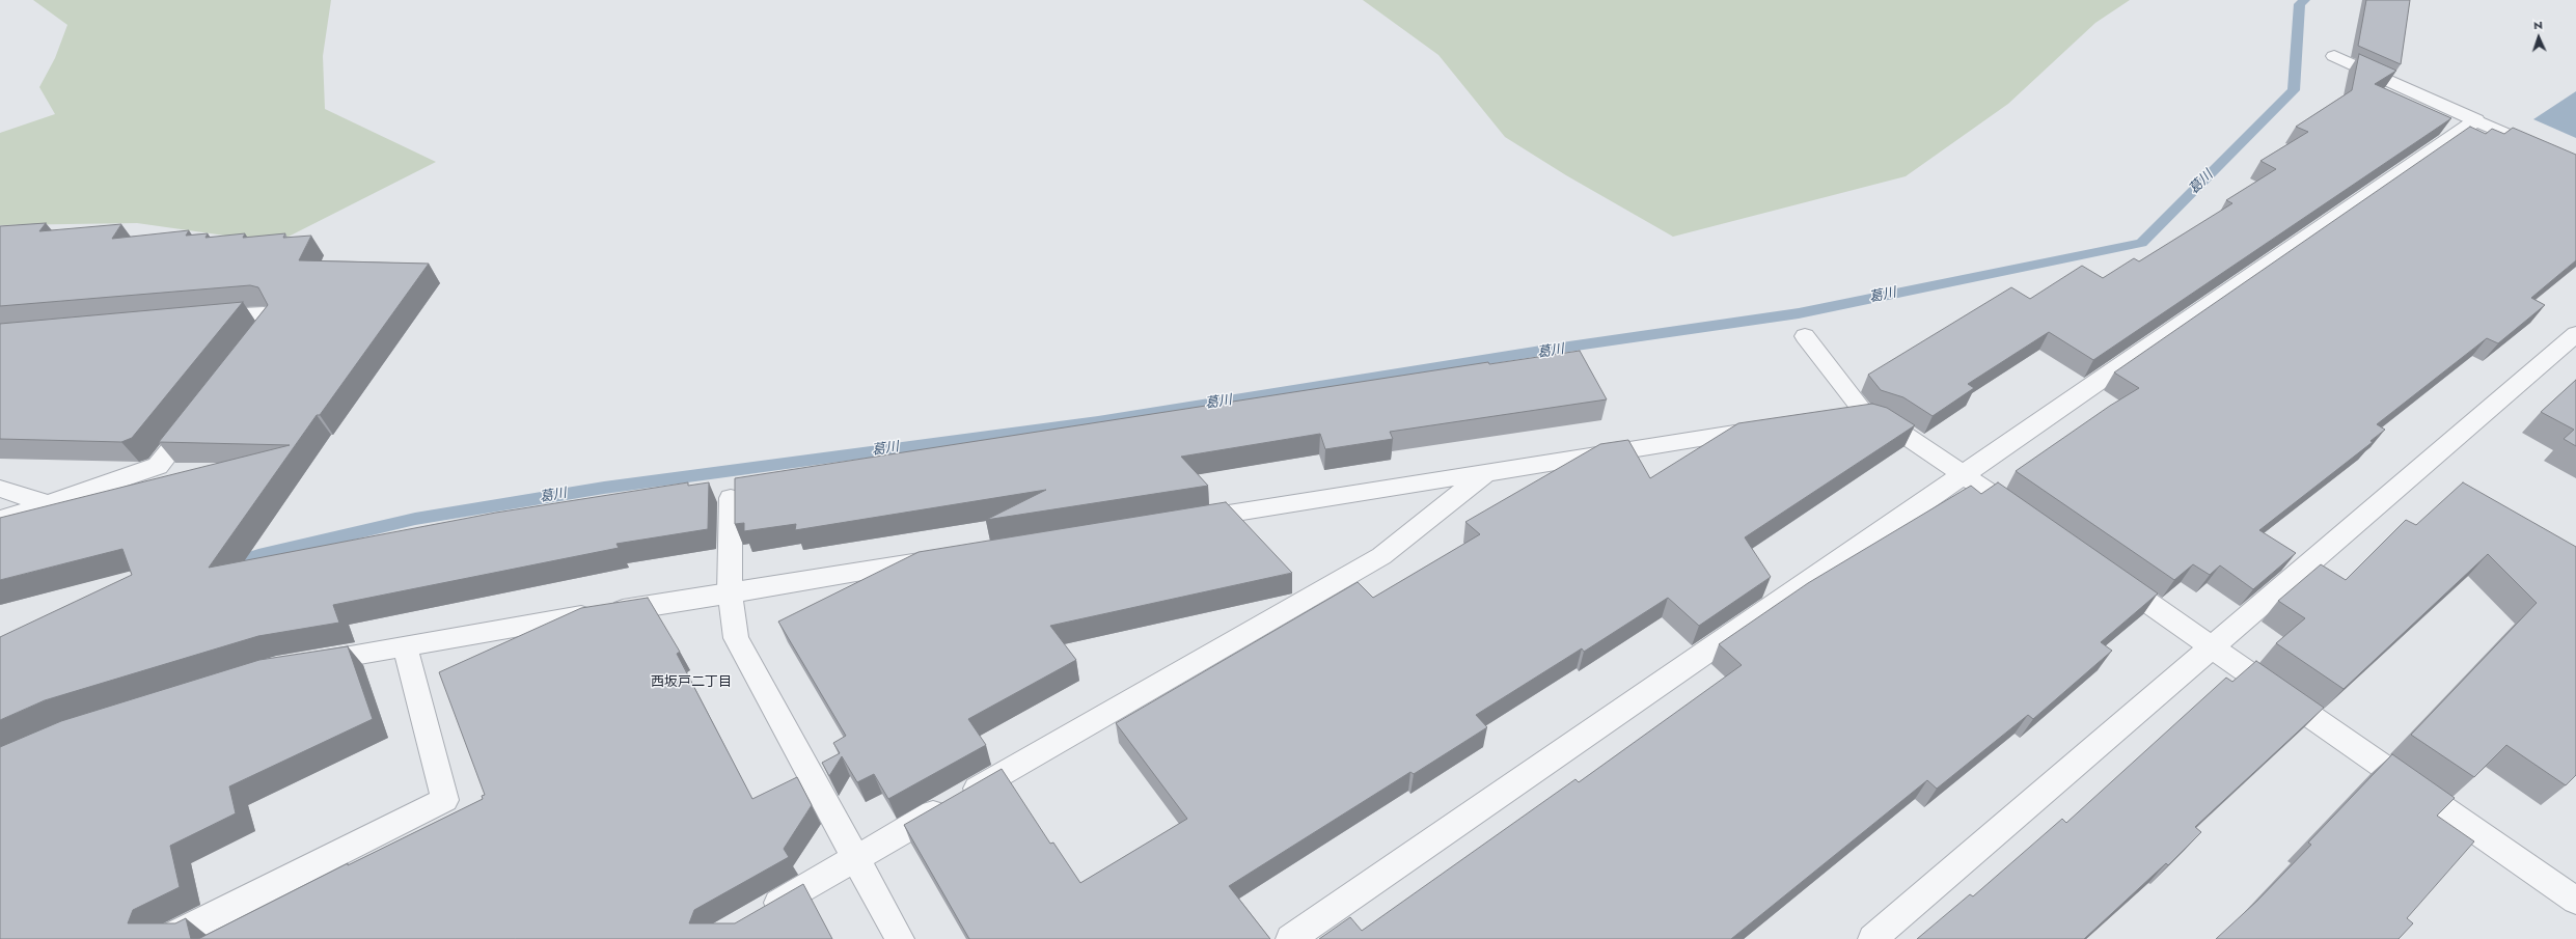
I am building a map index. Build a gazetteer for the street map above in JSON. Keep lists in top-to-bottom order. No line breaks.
{"districts":["西坂戸二丁目"],"water":["葛川"],"north":"top"}
